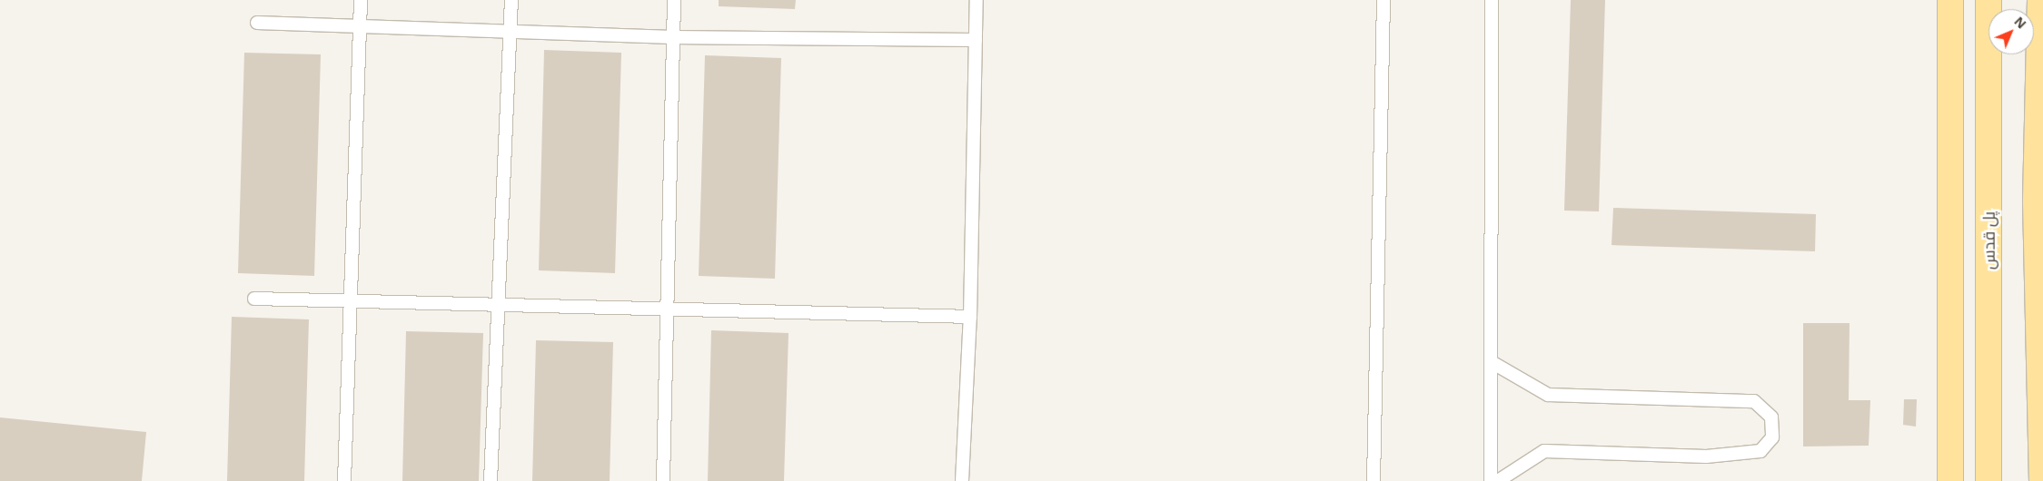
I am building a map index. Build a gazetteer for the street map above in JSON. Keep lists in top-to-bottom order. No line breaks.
{"streets":{"main road":["پل قدس"]},"north":"top right"}
